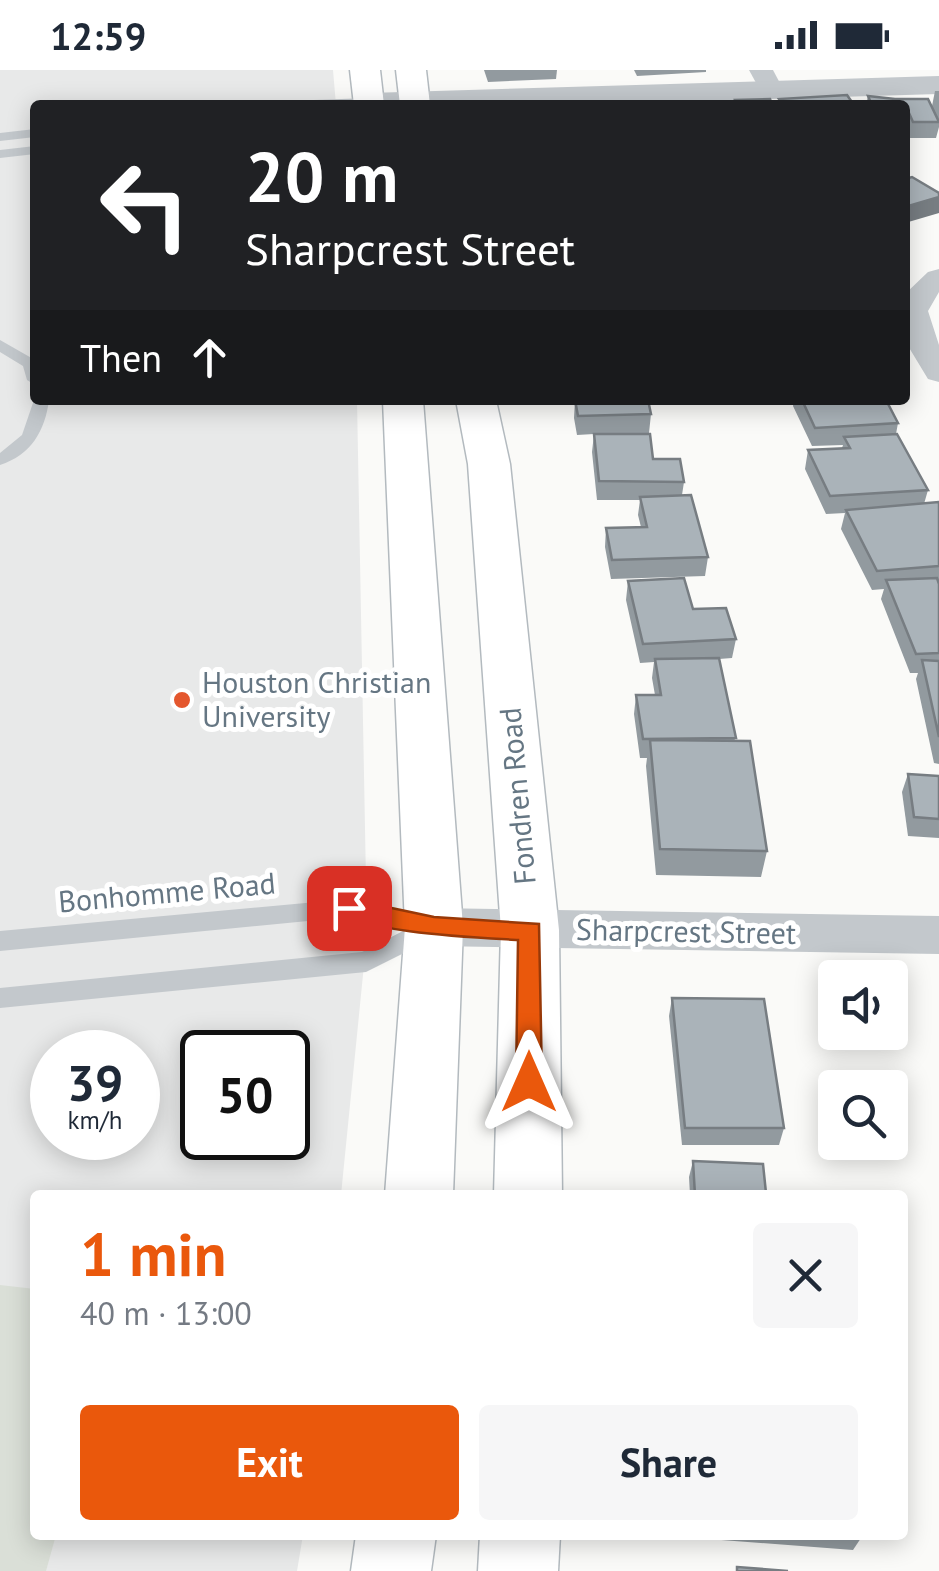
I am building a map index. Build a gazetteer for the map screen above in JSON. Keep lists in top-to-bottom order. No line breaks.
{"streets":{"main road":["Fondren Road"],"street":["Sharpcrest Street"],"lane":["Bonhomme Road"]},"crossings":[["Fondren Road","Sharpcrest Street"],["Bonhomme Road","Sharpcrest Street"]],"places":["Houston Christian University"],"page":{"status":"12:59","turn":["20 m","Sharpcrest Street"],"then":"Then","speed":"39 km/h","limit":"50","heading":["1 min","40 m · 13:00"],"buttons":["Exit","Share"]}}
